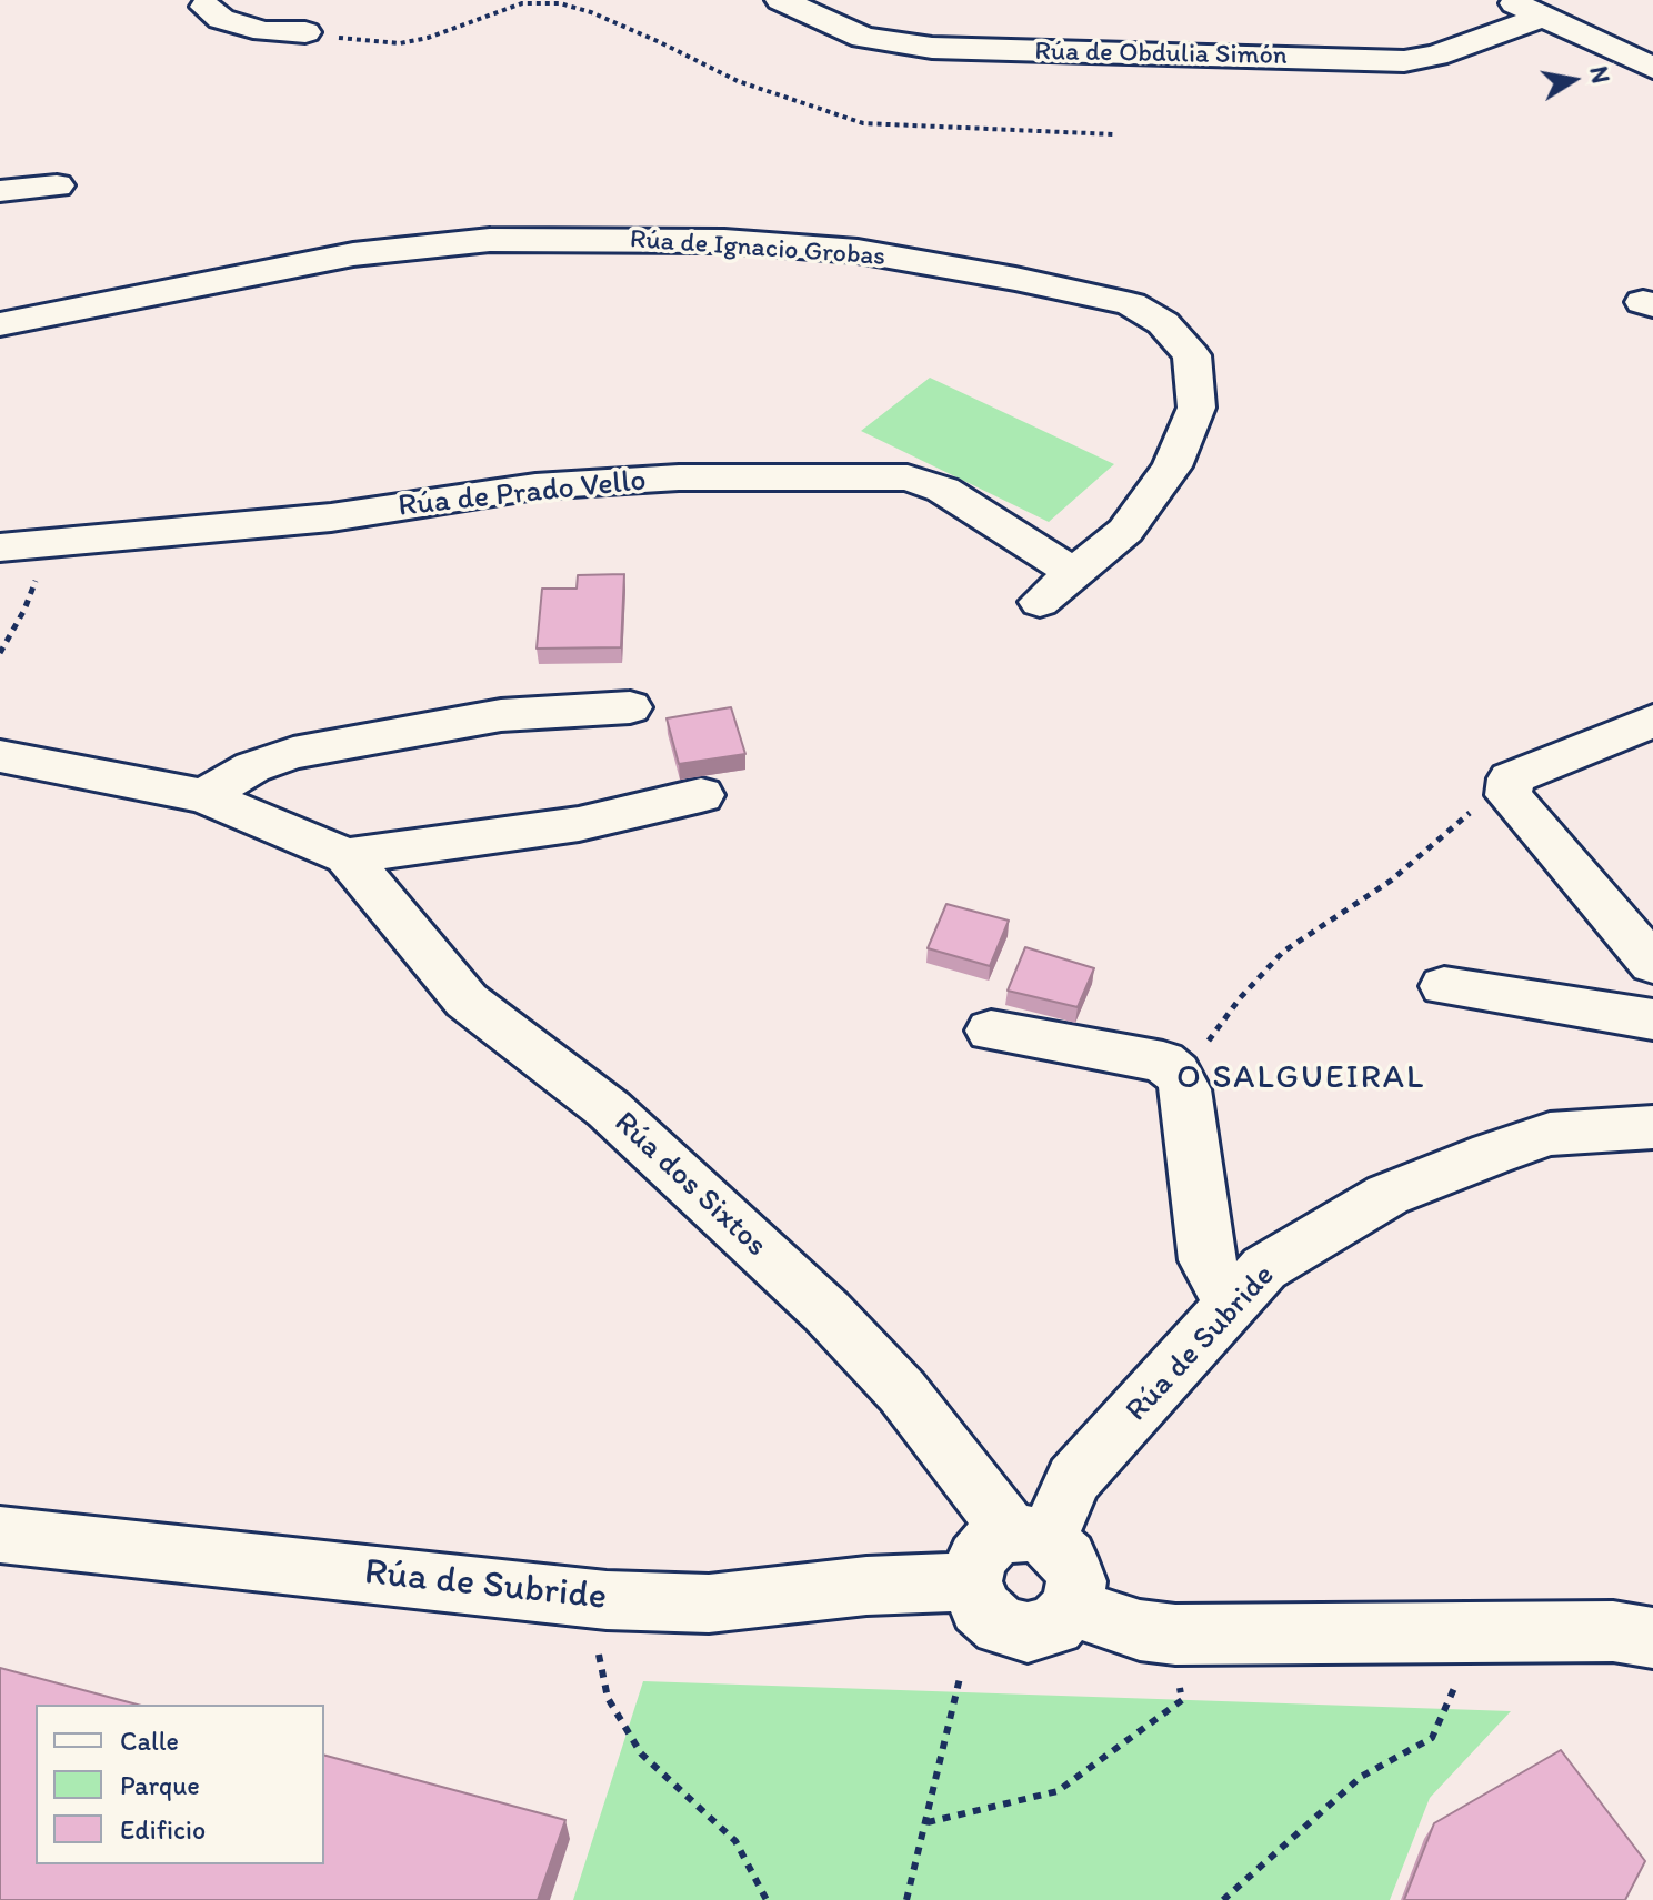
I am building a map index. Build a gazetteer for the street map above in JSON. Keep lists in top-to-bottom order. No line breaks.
{"streets":{"street":["Rúa de Obdulia Simón","Rúa de Ignacio Grobas","Rúa de Prado Vello","Rúa dos Sixtos","Rúa de Subride"]},"crossings":[["Rúa de Ignacio Grobas","Rúa de Prado Vello"],["Rúa dos Sixtos","Rúa de Subride"]],"districts":["O SALGUEIRAL"],"legend":["Calle","Parque","Edificio"],"north":"right"}
